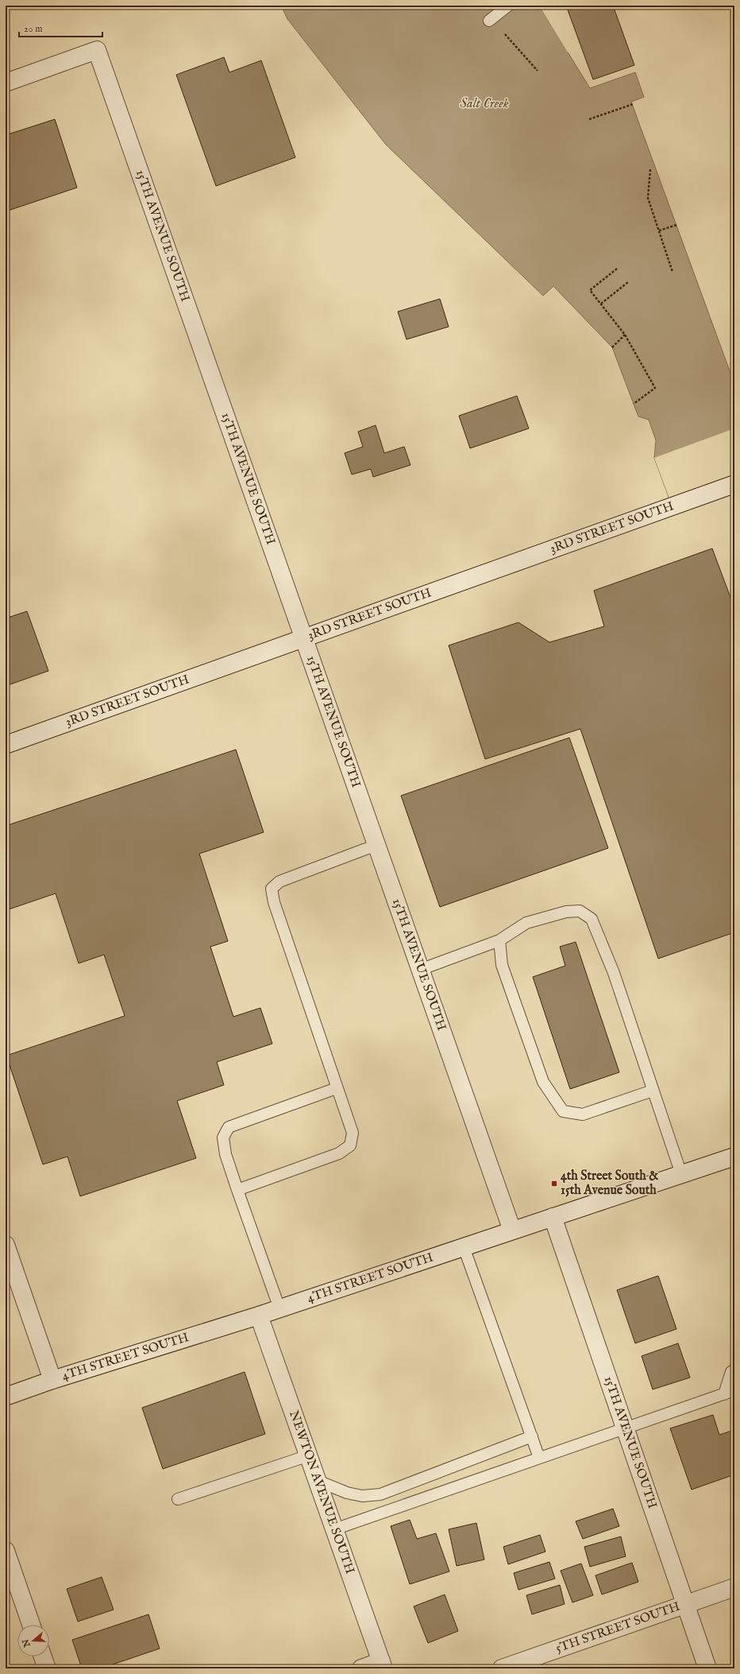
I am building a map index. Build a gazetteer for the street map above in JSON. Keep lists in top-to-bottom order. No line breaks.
{"streets":{"street":["15TH AVENUE SOUTH","3RD STREET SOUTH","4TH STREET SOUTH","NEWTON AVENUE SOUTH","5TH STREET SOUTH"]},"crossings":[["15TH AVENUE SOUTH","3RD STREET SOUTH"],["15TH AVENUE SOUTH","4TH STREET SOUTH"],["15TH AVENUE SOUTH","5TH STREET SOUTH"],["4TH STREET SOUTH","NEWTON AVENUE SOUTH"]],"water":["Salt Creek"],"places":{"transit":["4th Street South & 15th Avenue South"]},"scale_bar":"20 m","north":"left"}
